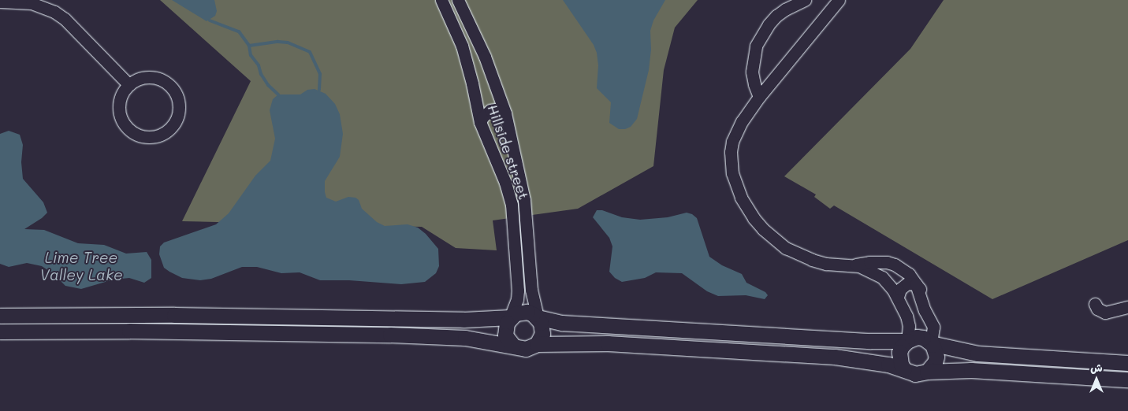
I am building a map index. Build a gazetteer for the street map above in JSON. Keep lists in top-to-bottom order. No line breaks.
{"streets":{"street":["Hillside street"]},"water":["Lime Tree Valley Lake"],"north":"top"}
